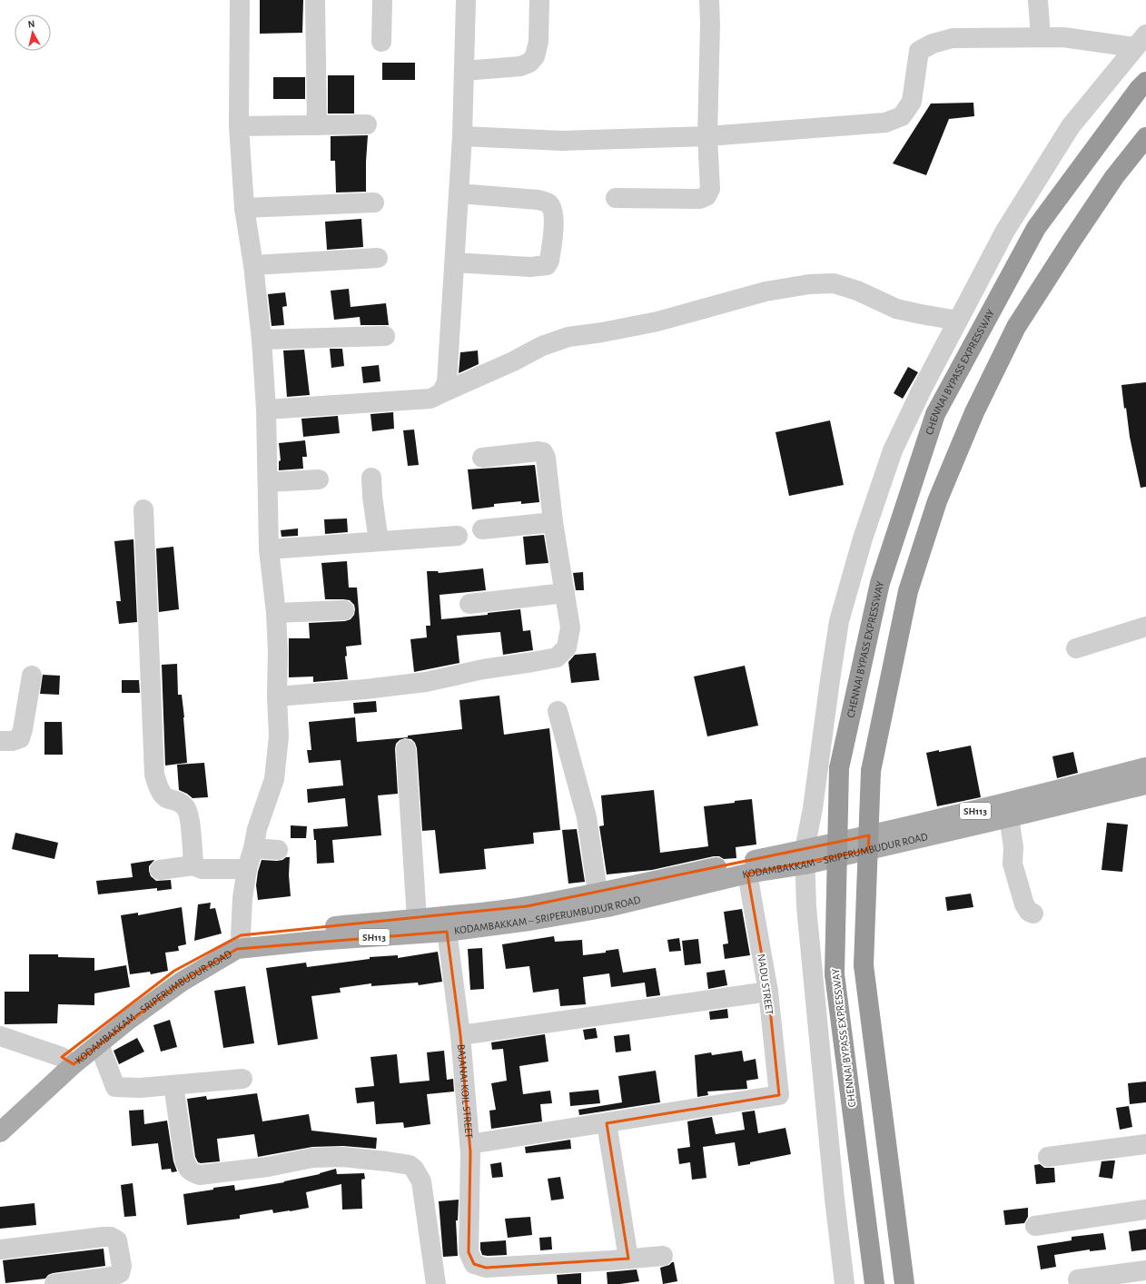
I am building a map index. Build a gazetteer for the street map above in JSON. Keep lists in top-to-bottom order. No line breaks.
{"streets":{"highway":["CHENNAI BYPASS EXPRESSWAY"],"main road":["SH113","KODAMBAKKAM – SRIPERUMBUDUR ROAD"],"street":["NADU STREET","BAJANAI KOIL STREET"]},"crossings":[["KODAMBAKKAM – SRIPERUMBUDUR ROAD","NADU STREET"],["KODAMBAKKAM – SRIPERUMBUDUR ROAD","BAJANAI KOIL STREET"]],"north":"top"}
